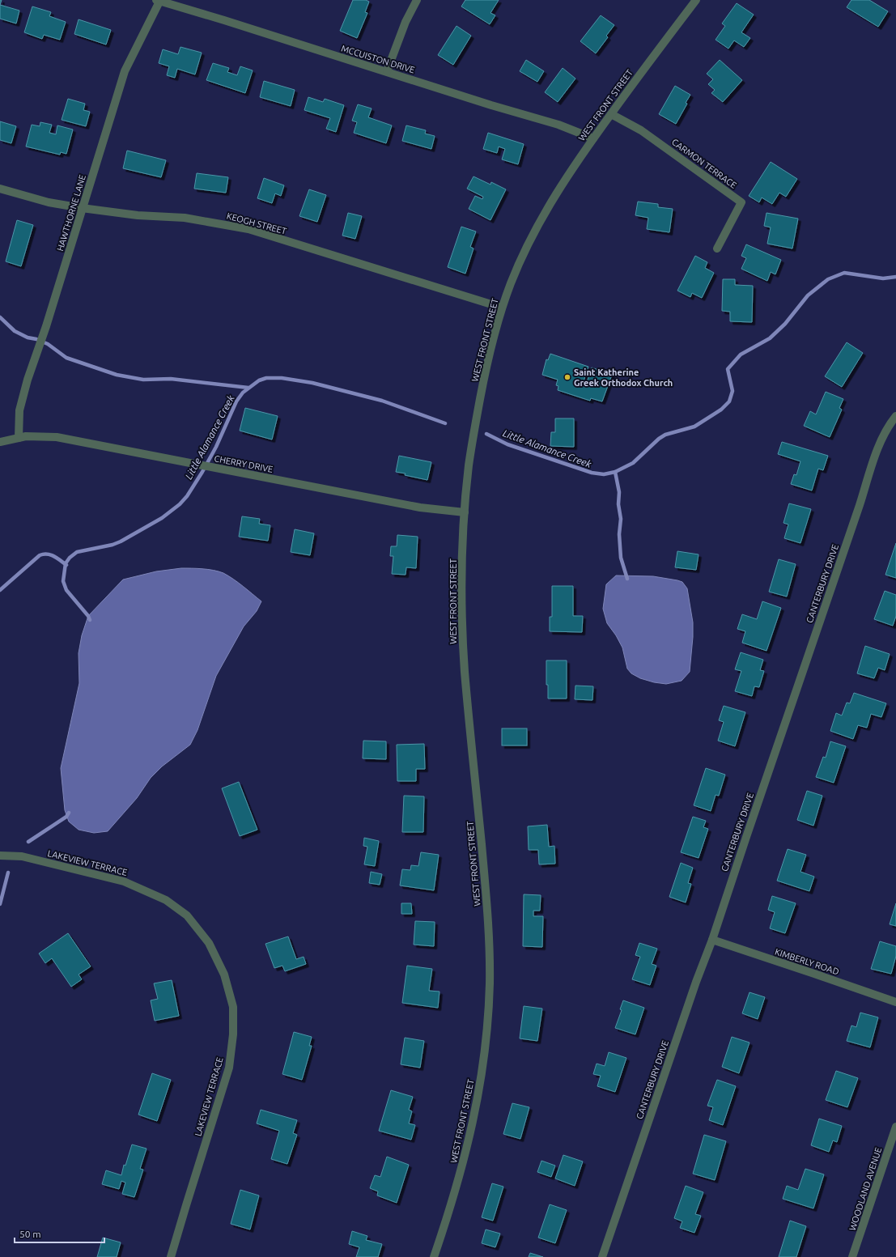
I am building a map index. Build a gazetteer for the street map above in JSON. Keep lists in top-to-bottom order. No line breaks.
{"streets":{"street":["MCCUISTON DRIVE","WEST FRONT STREET","CARMON TERRACE","HAWTHORNE LANE","KEOGH STREET","CHERRY DRIVE","CANTERBURY DRIVE","LAKEVIEW TERRACE","KIMBERLY ROAD","WOODLAND AVENUE"]},"crossings":[["MCCUISTON DRIVE","WEST FRONT STREET"],["MCCUISTON DRIVE","HAWTHORNE LANE"],["WEST FRONT STREET","CARMON TERRACE"],["WEST FRONT STREET","KEOGH STREET"],["WEST FRONT STREET","CHERRY DRIVE"],["HAWTHORNE LANE","KEOGH STREET"],["HAWTHORNE LANE","CHERRY DRIVE"],["CANTERBURY DRIVE","KIMBERLY ROAD"]],"water":["Little Alamance Creek"],"places":["Saint Katherine Greek Orthodox Church"],"scale_bar":"50 m"}
